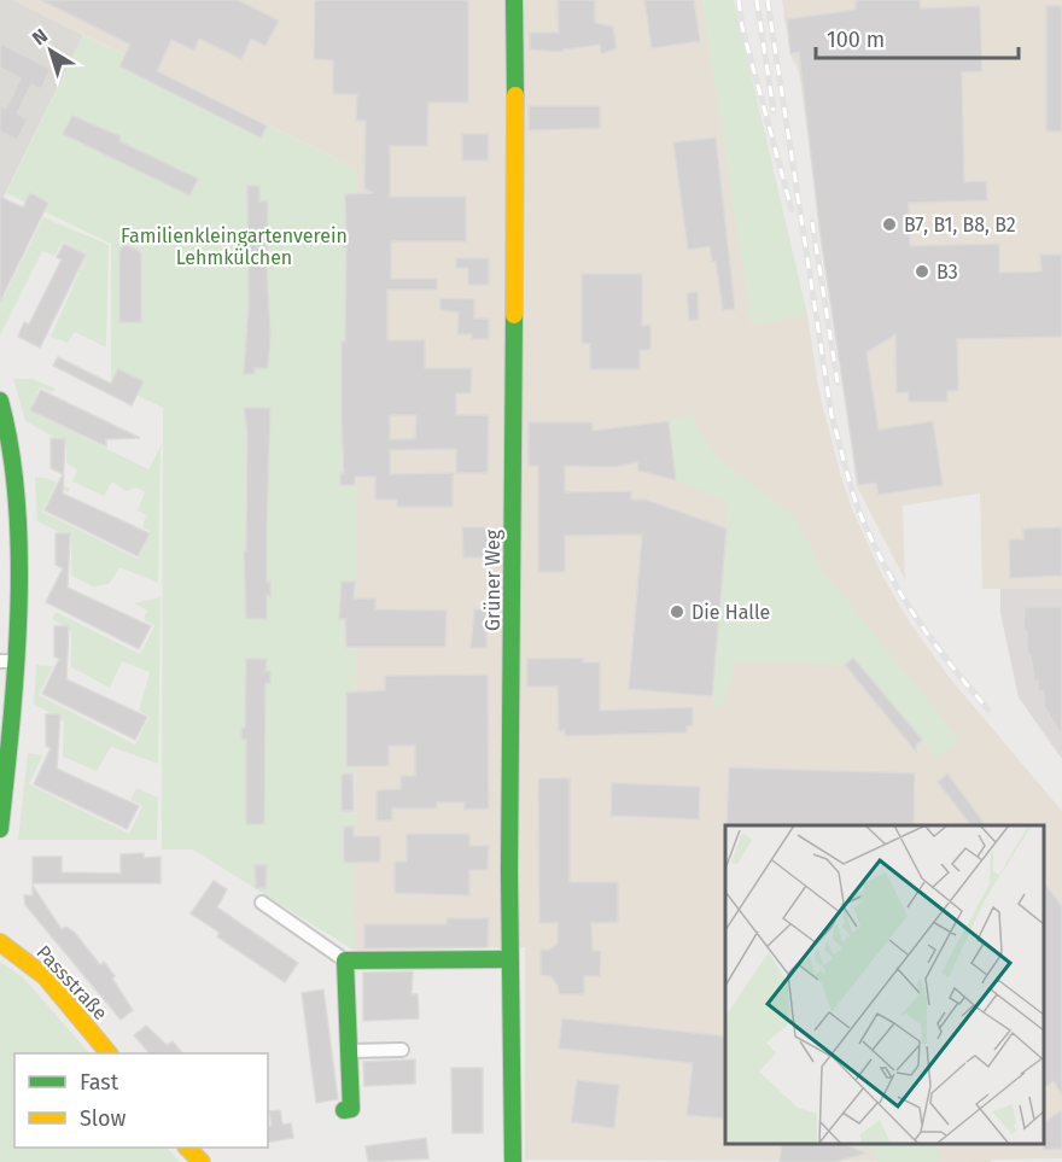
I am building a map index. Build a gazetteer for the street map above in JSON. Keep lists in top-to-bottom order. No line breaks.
{"streets":{"street":["Grüner Weg","Passstraße"]},"parks":["Familienkleingartenverein Lehmkülchen"],"places":["B7, B1, B8, B2","B3","Die Halle"],"legend":["Fast","Slow"],"scale_bar":"100 m","north":"top left"}
